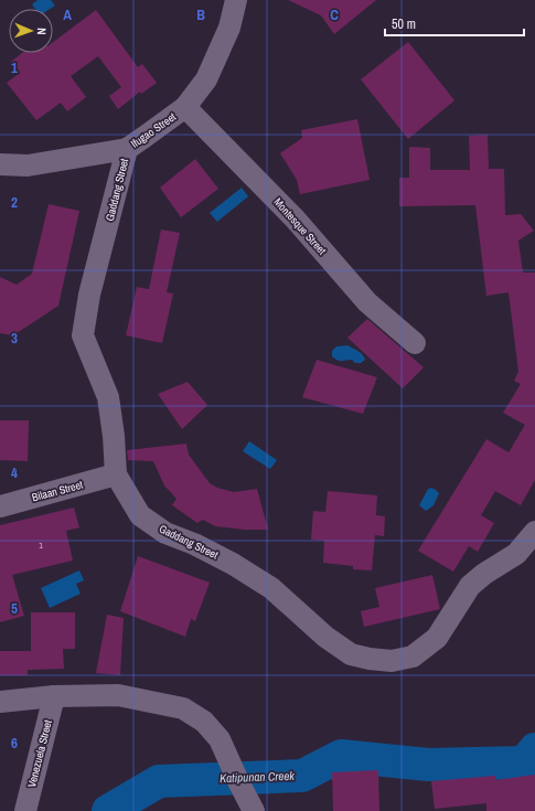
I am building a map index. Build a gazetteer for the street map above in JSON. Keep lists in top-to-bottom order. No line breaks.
{"streets":{"street":["Ifugao Street","Gaddang Street","Montesque Street","Bilaan Street","Venezuela Street"]},"crossings":[["Ifugao Street","Gaddang Street"],["Ifugao Street","Montesque Street"],["Gaddang Street","Bilaan Street"]],"water":["Katipunan Creek"],"house_numbers":["1"],"scale_bar":"50 m","north":"right","grid":{"columns":["A","B","C"],"rows":["1","2","3","4","5","6"]}}
